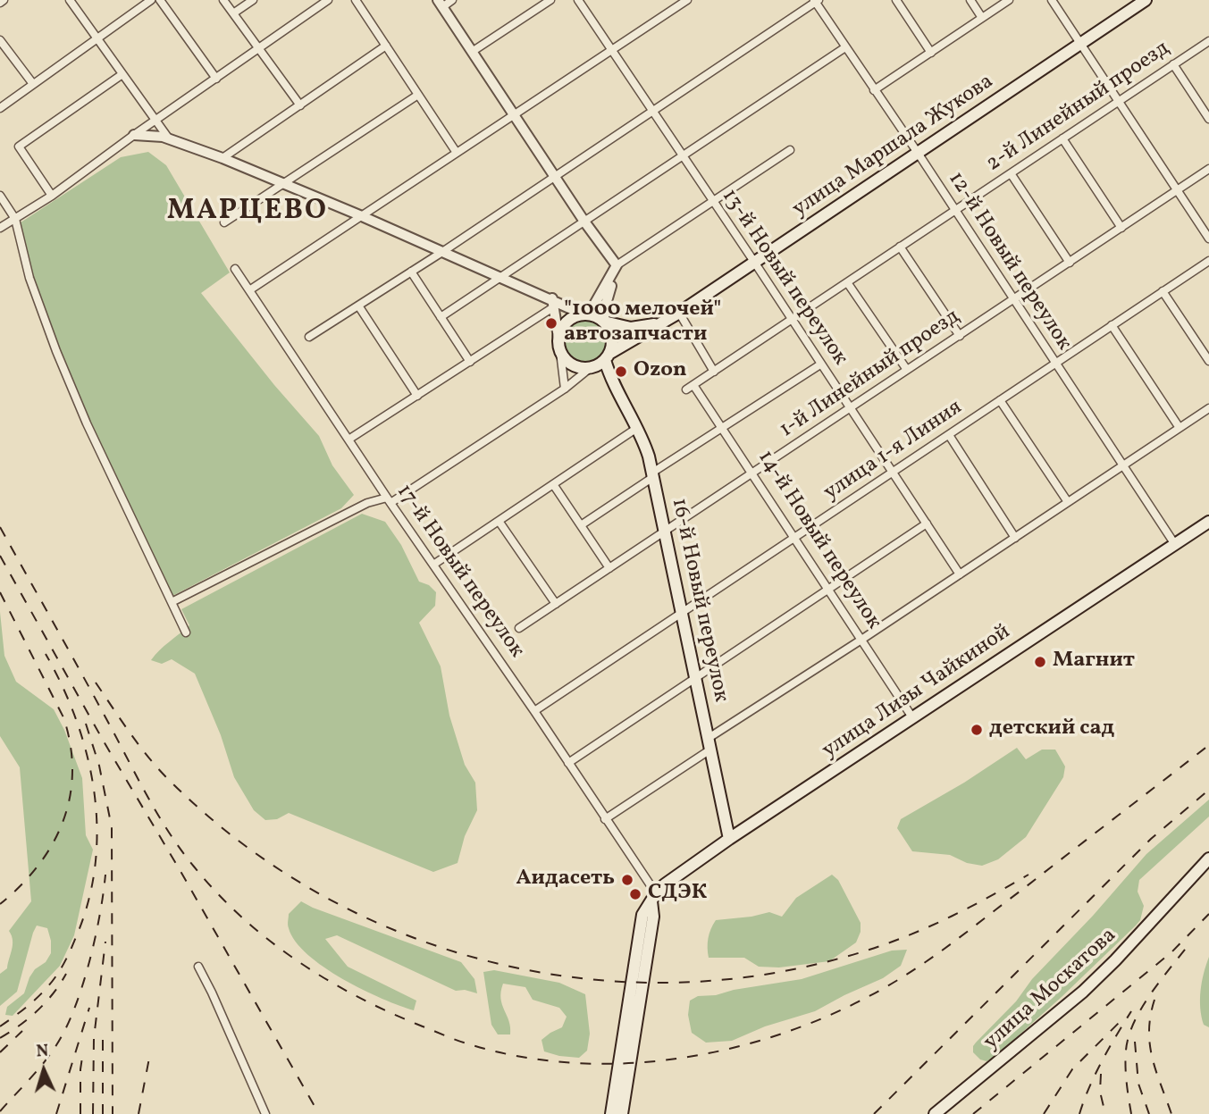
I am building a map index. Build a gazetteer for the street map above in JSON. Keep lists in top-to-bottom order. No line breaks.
{"streets":{"main road":["улица Маршала Жукова","16-й Новый переулок","улица Лизы Чайкиной","улица Москатова"],"street":["2-й Линейный проезд","12-й Новый переулок","13-й Новый переулок","1-й Линейный проезд","улица 1-я Линия","14-й Новый переулок","17-й Новый переулок"]},"crossings":[["2-й Линейный проезд","12-й Новый переулок"],["2-й Линейный проезд","13-й Новый переулок"],["2-й Линейный проезд","14-й Новый переулок"],["улица Маршала Жукова","12-й Новый переулок"],["улица Маршала Жукова","13-й Новый переулок"],["улица Маршала Жукова","16-й Новый переулок"],["12-й Новый переулок","1-й Линейный проезд"],["12-й Новый переулок","улица 1-я Линия"],["12-й Новый переулок","улица Лизы Чайкиной"],["13-й Новый переулок","1-й Линейный проезд"],["13-й Новый переулок","улица 1-я Линия"],["1-й Линейный проезд","14-й Новый переулок"],["1-й Линейный проезд","16-й Новый переулок"],["улица 1-я Линия","14-й Новый переулок"],["улица 1-я Линия","17-й Новый переулок"],["улица 1-я Линия","16-й Новый переулок"],["14-й Новый переулок","улица Лизы Чайкиной"],["17-й Новый переулок","улица Лизы Чайкиной"],["16-й Новый переулок","улица Лизы Чайкиной"]],"districts":["МАРЦЕВО"],"places":["\"1000 мелочей\" автозапчасти","Ozon","Магнит","детский сад","Аидасеть","СДЭК"],"north":"top"}
